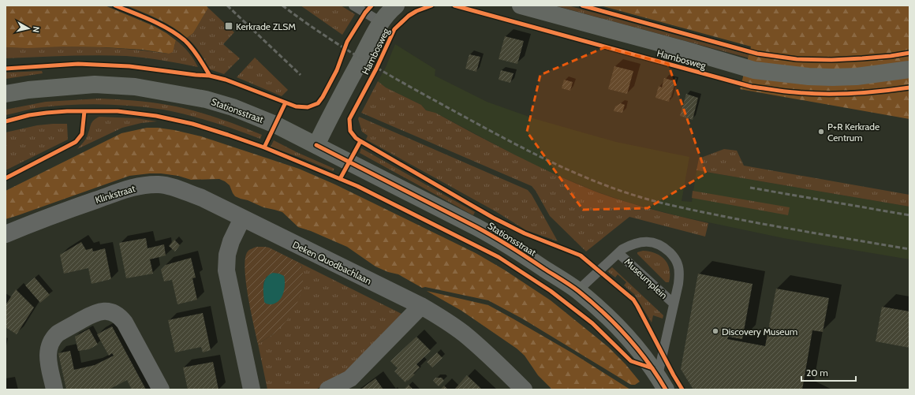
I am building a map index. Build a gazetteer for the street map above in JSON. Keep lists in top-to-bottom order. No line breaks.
{"streets":{"main road":["Hambosweg","Stationsstraat"],"street":["Klinkstraat","Deken Quodbachlaan"],"lane":["Museumplein"]},"crossings":[["Hambosweg","Stationsstraat"],["Stationsstraat","Museumplein"],["Klinkstraat","Deken Quodbachlaan"]],"places":{"transit":["Kerkrade ZLSM"],"other":["P+R Kerkrade Centrum","Discovery Museum"]},"scale_bar":"20 m","north":"right"}
